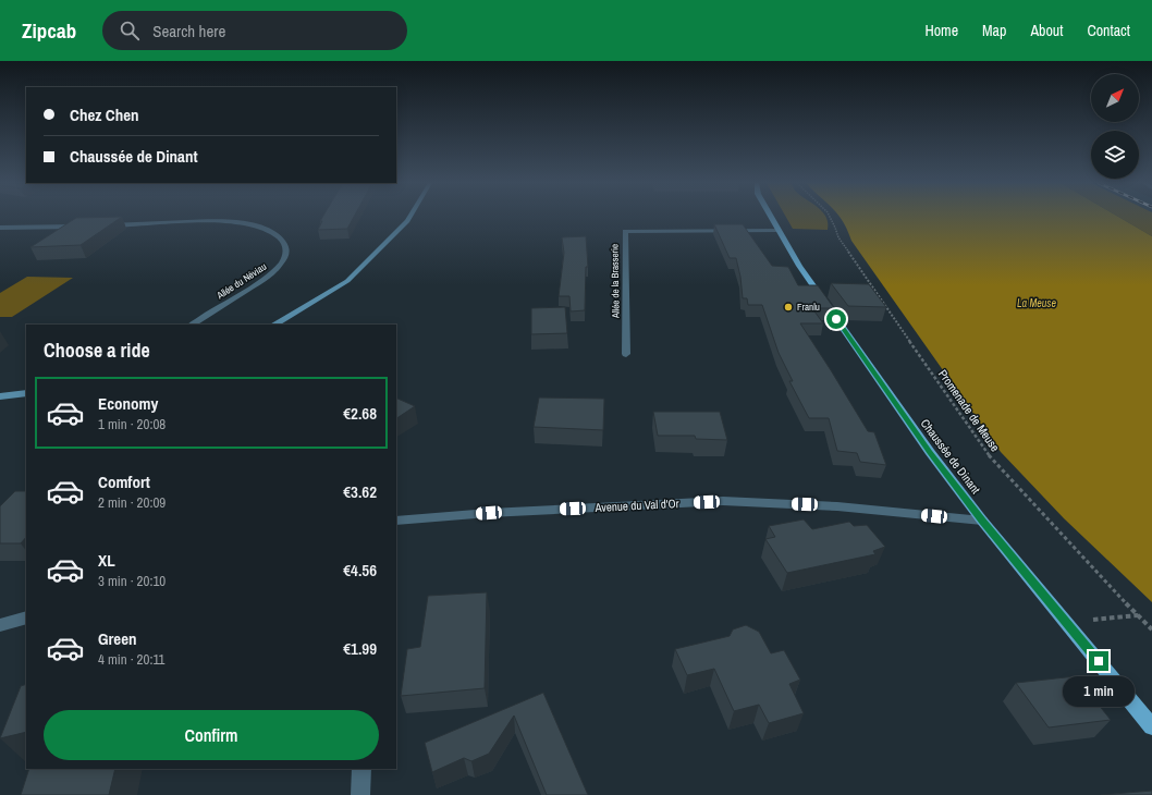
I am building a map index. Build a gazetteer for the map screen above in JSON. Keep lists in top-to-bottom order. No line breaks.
{"streets":{"main road":["Chaussée de Dinant"],"street":["Allée du Néviau","Allée de la Brasserie","Avenue du Val d'Or"],"path":["Promenade de Meuse"]},"crossings":[["Allée de la Brasserie","Chaussée de Dinant"],["Chaussée de Dinant","Avenue du Val d'Or"]],"water":["La Meuse"],"places":["Franlu"],"north":"top right","page":{"header":"Zipcab","search":"Search here","nav":["Home","Map","About","Contact"],"banner":["Chez Chen","Chaussée de Dinant"],"heading":"Choose a ride","list":[{"name":"Economy","note":"1 min · 20:08","value":"€2.68"},{"name":"Comfort","note":"2 min · 20:09","value":"€3.62"},{"name":"XL","note":"3 min · 20:10","value":"€4.56"},{"name":"Green","note":"4 min · 20:11","value":"€1.99"}],"bubble":"1 min","buttons":"Confirm"}}
